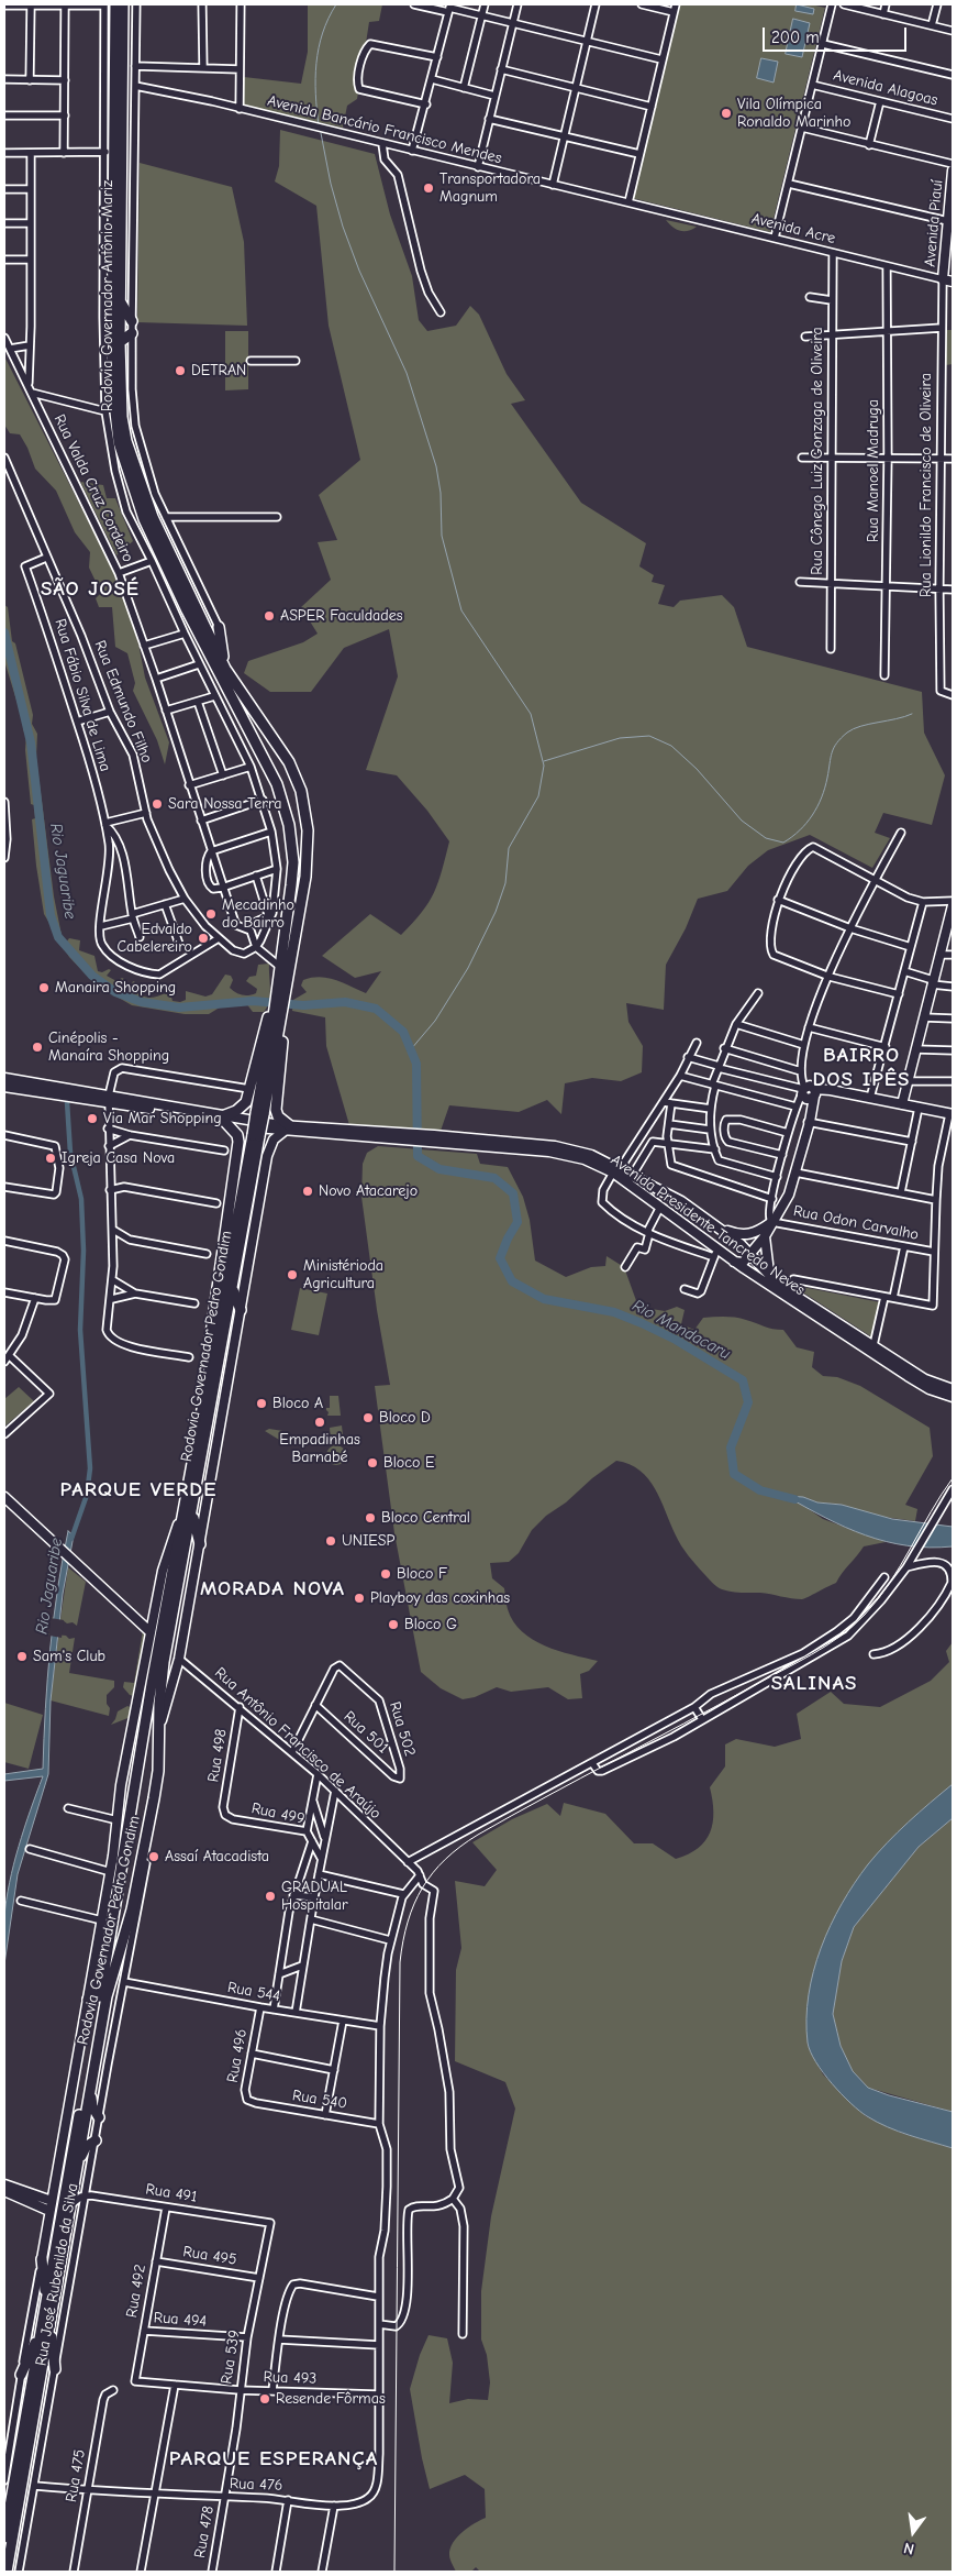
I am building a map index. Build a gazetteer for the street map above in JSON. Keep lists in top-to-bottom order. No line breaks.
{"streets":{"highway":["Rodovia Governador Antônio Mariz","Rodovia Governador Pedro Gondim"],"main road":["Avenida Piauí","Avenida Acre","Avenida Presidente Tancredo Neves"],"street":["Avenida Alagoas","Avenida Bancário Francisco Mendes","Rua Cônego Luiz Gonzaga de Oliveira","Rua Manoel Madruga","Rua Lionildo Francisco de Oliveira","Rua Valda Cruz Cordeiro","Rua Fábio Silva de Lima","Rua Edmundo Filho","Rua Odon Carvalho","Rua 502","Rua 501","Rua Antônio Francisco de Araújo","Rua 498","Rua 499","Rua 544","Rua 496","Rua 540","Rua 491","Rua 495","Rua José Rubenildo da Silva","Rua 492","Rua 494","Rua 539","Rua 493","Rua 475","Rua 476","Rua 478"]},"crossings":[["Avenida Bancário Francisco Mendes","Avenida Acre"],["Avenida Piauí","Avenida Acre"],["Avenida Piauí","Rua Lionildo Francisco de Oliveira"],["Avenida Acre","Rua Cônego Luiz Gonzaga de Oliveira"],["Avenida Acre","Rua Manoel Madruga"],["Avenida Acre","Rua Lionildo Francisco de Oliveira"],["Rua Fábio Silva de Lima","Rua Edmundo Filho"],["Avenida Presidente Tancredo Neves","Rodovia Governador Pedro Gondim"],["Rodovia Governador Pedro Gondim","Rua José Rubenildo da Silva"],["Rua 502","Rua 501"],["Rua Antônio Francisco de Araújo","Rua 498"],["Rua 498","Rua 499"],["Rua 544","Rua 496"],["Rua 544","Rua José Rubenildo da Silva"],["Rua 544","Rua 476"],["Rua 496","Rua 540"],["Rua 540","Rua 476"],["Rua 491","Rua José Rubenildo da Silva"],["Rua 491","Rua 492"],["Rua 491","Rua 539"],["Rua 495","Rua 492"],["Rua 495","Rua 539"],["Rua José Rubenildo da Silva","Rua 476"],["Rua 492","Rua 494"],["Rua 492","Rua 493"],["Rua 494","Rua 539"],["Rua 539","Rua 493"],["Rua 539","Rua 476"],["Rua 539","Rua 478"],["Rua 493","Rua 476"],["Rua 475","Rua 476"],["Rua 476","Rua 478"]],"districts":["SÃO JOSÉ","BAIRRO DOS IPÊS","PARQUE VERDE","MORADA NOVA","SALINAS","PARQUE ESPERANÇA"],"water":["Rio Jaguaribe","Rio Mandacaru"],"places":["Vila Olímpica Ronaldo Marinho","Transportadora Magnum","DETRAN","ASPER Faculdades","Sara Nossa Terra","Mecadinho do Bairro","Edvaldo Cabelereiro","Manaira Shopping","Cinépolis - Manaíra Shopping","Via Mar Shopping","Igreja Casa Nova","Novo Atacarejo","Ministérioda Agricultura","Bloco A","Bloco D","Empadinhas Barnabé","Bloco E","Bloco Central","UNIESP","Bloco F","Playboy das coxinhas","Bloco G","Sam's Club","Assaí Atacadista","GRADUAL Hospitalar","Resende Fôrmas"],"scale_bar":"200 m","north":"bottom"}
